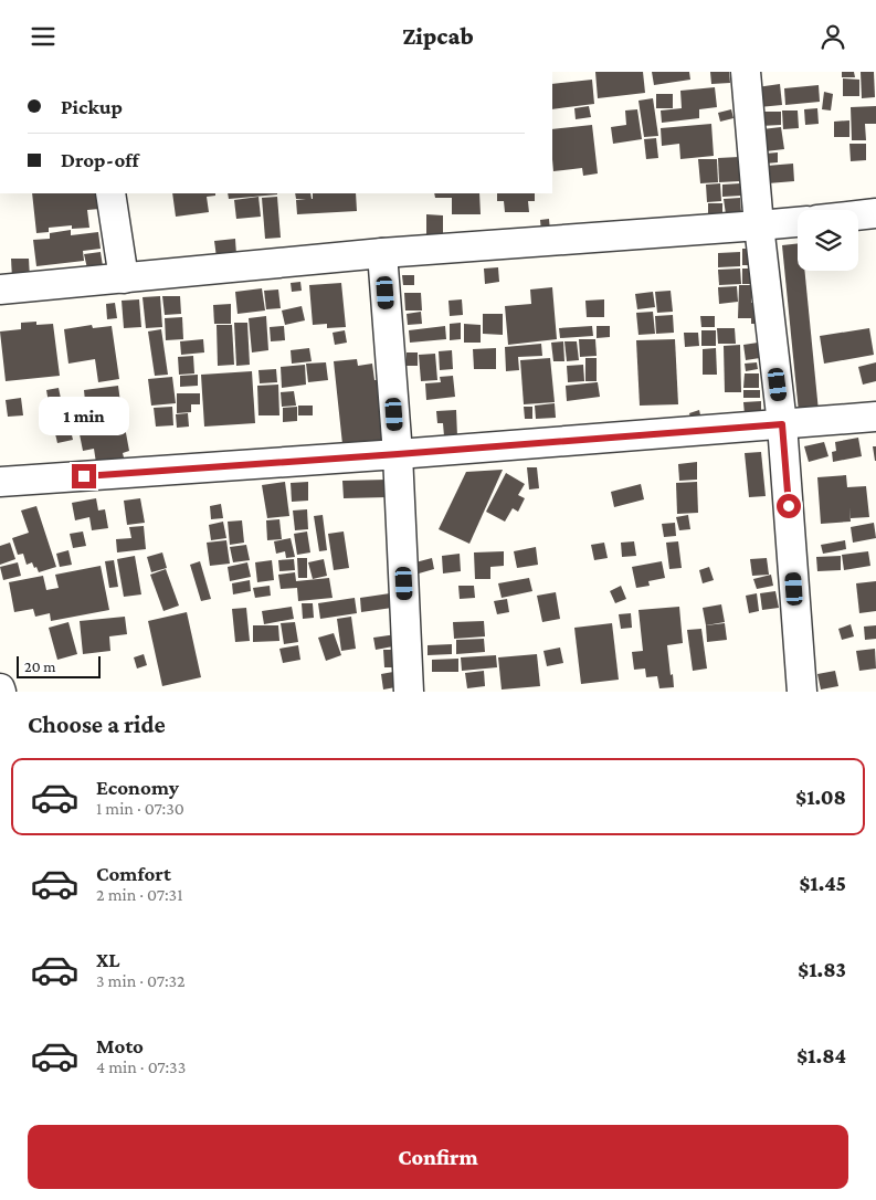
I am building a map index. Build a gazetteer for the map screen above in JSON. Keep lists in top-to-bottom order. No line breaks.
{"scale_bar":"20 m","page":{"header":"Zipcab","banner":["Pickup","Drop-off"],"bubble":"1 min","scale":"20 m","heading":"Choose a ride","list":[{"name":"Economy","note":"1 min · 07:30","value":"$1.08"},{"name":"Comfort","note":"2 min · 07:31","value":"$1.45"},{"name":"XL","note":"3 min · 07:32","value":"$1.83"},{"name":"Moto","note":"4 min · 07:33","value":"$1.84"}],"buttons":"Confirm"}}
